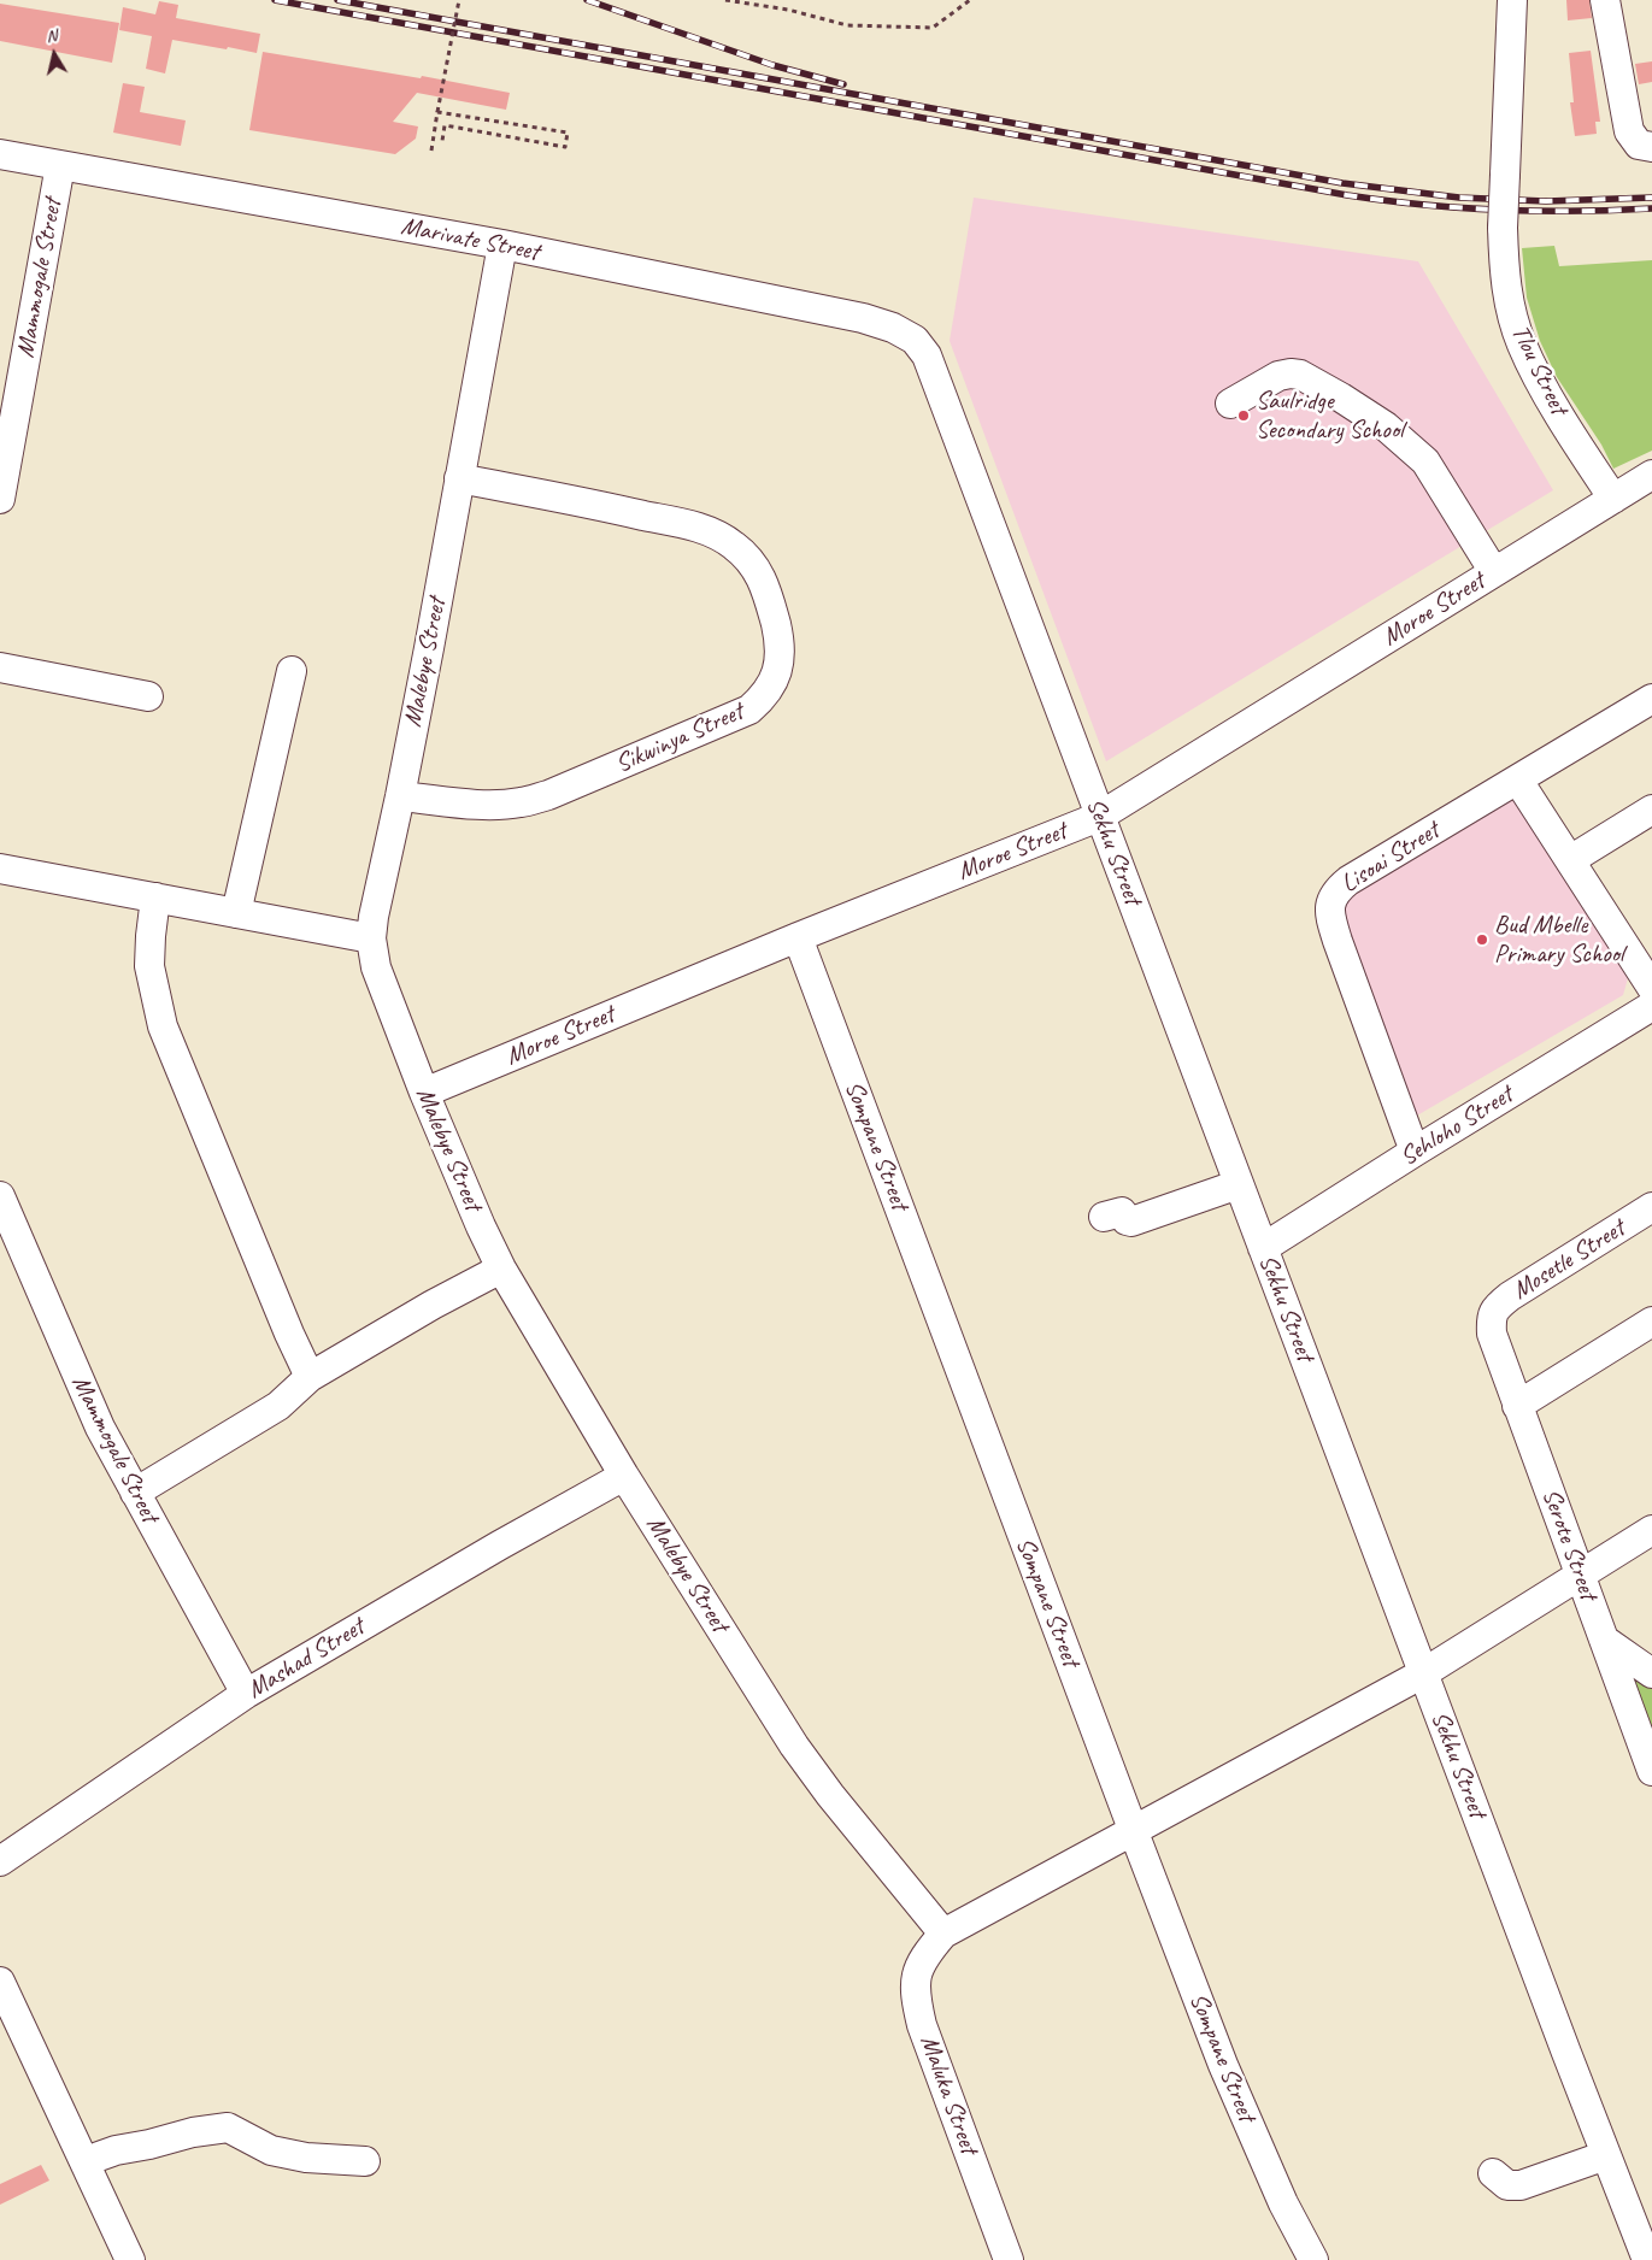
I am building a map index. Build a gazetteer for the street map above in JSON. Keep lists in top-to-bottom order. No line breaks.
{"streets":{"street":["Marivate Street","Mammogale Street","Tlou Street","Moroe Street","Malebye Street","Sikwinya Street","Sekhu Street","Lisoai Street","Sehloho Street","Sompane Street","Mosetle Street","Serote Street","Mashad Street","Maluka Street"]},"crossings":[["Marivate Street","Mammogale Street"],["Marivate Street","Malebye Street"],["Marivate Street","Sekhu Street"],["Mammogale Street","Mashad Street"],["Tlou Street","Moroe Street"],["Moroe Street","Malebye Street"],["Moroe Street","Sekhu Street"],["Moroe Street","Sompane Street"],["Malebye Street","Sikwinya Street"],["Malebye Street","Mashad Street"],["Malebye Street","Maluka Street"],["Sekhu Street","Sehloho Street"],["Lisoai Street","Sehloho Street"],["Mosetle Street","Serote Street"]],"places":["Saulridge Secondary School","Bud Mbelle Primary School"],"north":"top"}
